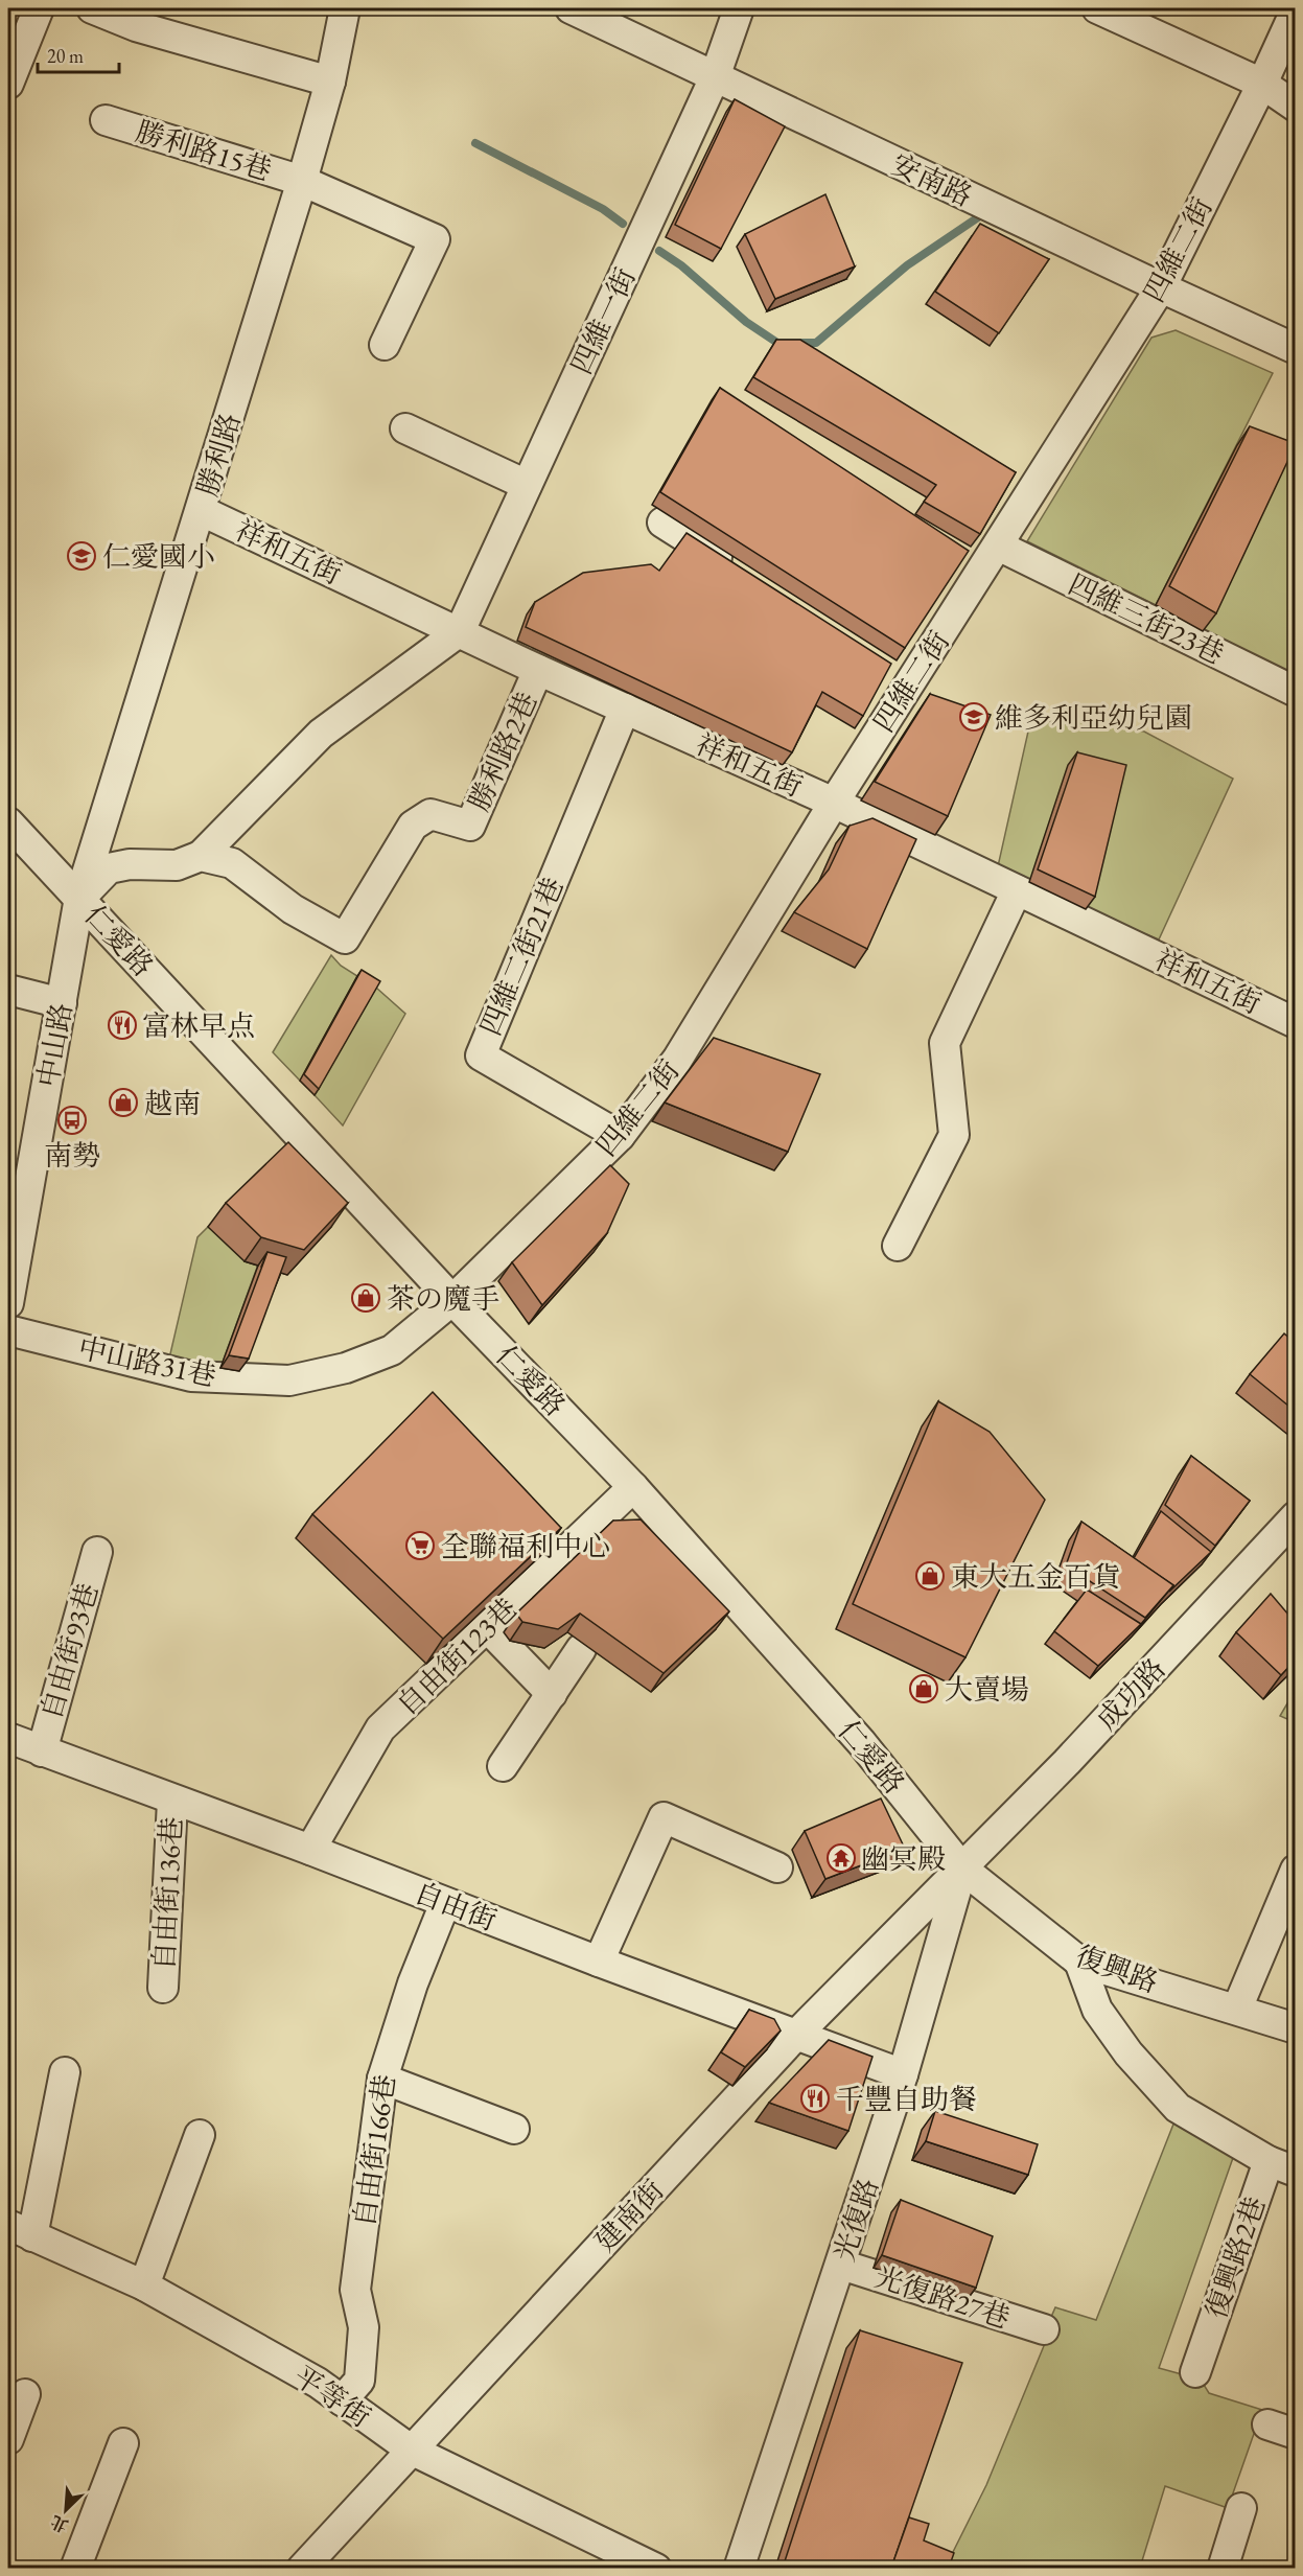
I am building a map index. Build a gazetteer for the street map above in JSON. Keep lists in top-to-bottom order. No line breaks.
{"streets":{"street":["勝利路15巷","安南路","四維二街","四維一街","勝利路","祥和五街","四維三街23巷","勝利路2巷","仁愛路","四維二街21巷","中山路","中山路31巷","自由街93巷","自由街123巷","成功路","自由街136巷","自由街","復興路","自由街166巷","建南街","光復路","復興路2巷","光復路27巷","平等街"]},"crossings":[["勝利路15巷","勝利路"],["安南路","四維二街"],["安南路","四維一街"],["四維二街","祥和五街"],["四維二街","四維三街23巷"],["四維二街","仁愛路"],["四維二街","四維二街21巷"],["四維二街","中山路31巷"],["四維一街","祥和五街"],["勝利路","祥和五街"],["勝利路","仁愛路"],["勝利路","中山路"],["祥和五街","勝利路2巷"],["祥和五街","四維二街21巷"],["仁愛路","中山路"],["仁愛路","中山路31巷"],["仁愛路","自由街123巷"],["仁愛路","成功路"],["仁愛路","復興路"],["仁愛路","建南街"],["仁愛路","光復路"],["自由街93巷","自由街"],["自由街123巷","自由街"],["成功路","復興路"],["成功路","建南街"],["成功路","光復路"],["自由街136巷","自由街"],["自由街","自由街166巷"],["自由街","建南街"],["自由街","光復路"],["復興路","建南街"],["復興路","光復路"],["復興路","復興路2巷"],["自由街166巷","平等街"],["建南街","光復路"],["建南街","平等街"],["光復路","光復路27巷"]],"places":{"school or university":["仁愛國小","維多利亞幼兒園"],"restaurant":["富林早点","千豐自助餐"],"shop":["越南","茶の魔手","東大五金百貨","大賣場"],"bus stop":["南勢"],"supermarket":["全聯福利中心"],"temple":["幽冥殿"]},"scale_bar":"20 m","north":"bottom left"}
